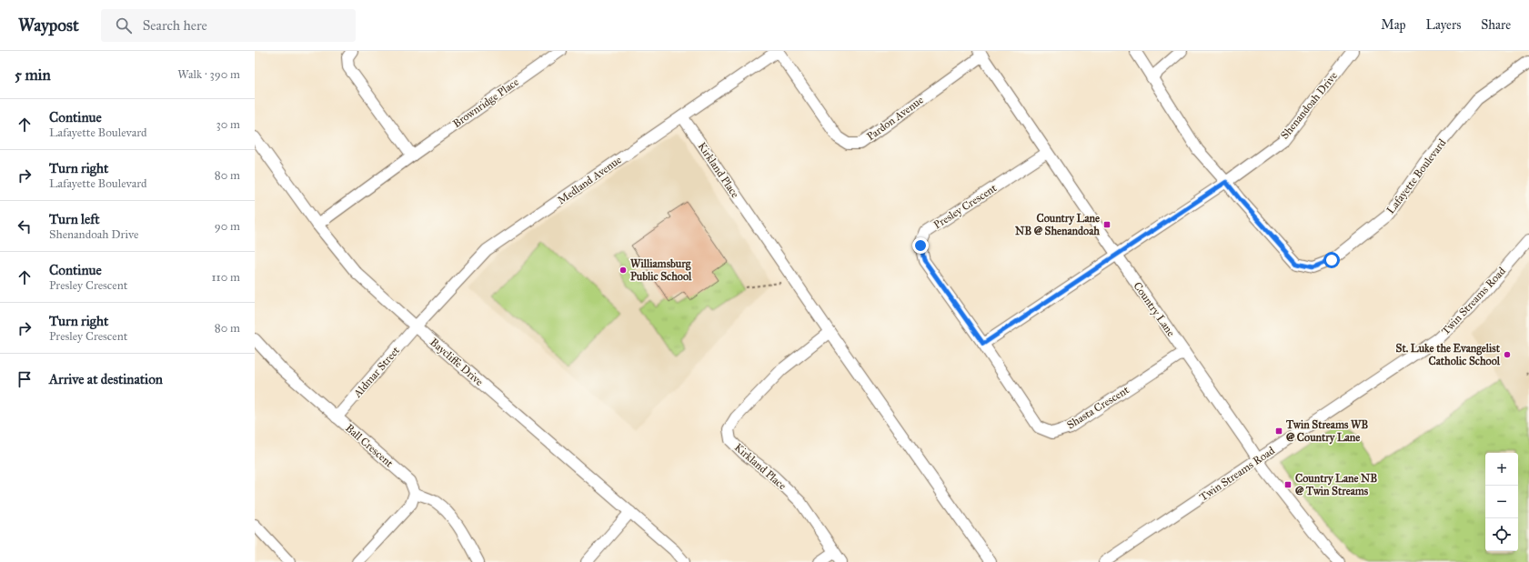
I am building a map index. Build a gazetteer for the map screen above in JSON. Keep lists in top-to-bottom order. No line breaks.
{"streets":{"street":["Brownridge Place","Shenandoah Drive","Pardon Avenue","Kirkland Place","Lafayette Boulevard","Medland Avenue","Presley Crescent","Twin Streams Road","Country Lane","Baycliffe Drive","Aldmar Street","Shasta Crescent","Ball Crescent"]},"crossings":[["Brownridge Place","Baycliffe Drive"],["Shenandoah Drive","Lafayette Boulevard"],["Shenandoah Drive","Country Lane"],["Pardon Avenue","Medland Avenue"],["Pardon Avenue","Country Lane"],["Kirkland Place","Medland Avenue"],["Medland Avenue","Baycliffe Drive"],["Medland Avenue","Aldmar Street"],["Presley Crescent","Country Lane"],["Presley Crescent","Shasta Crescent"],["Twin Streams Road","Country Lane"],["Country Lane","Shasta Crescent"],["Baycliffe Drive","Aldmar Street"],["Aldmar Street","Ball Crescent"]],"places":{"transit":["Country Lane NB @ Shenandoah","Twin Streams WB @ Country Lane","Country Lane NB @ Twin Streams"],"other":["Williamsburg Public School","St. Luke the Evangelist Catholic School"]},"page":{"header":"Waypost","search":"Search here","nav":["Map","Layers","Share"],"heading":["5 min","Walk · 390 m"],"list":[["Continue","Lafayette Boulevard","30 m"],["Turn right","Lafayette Boulevard","80 m"],["Turn left","Shenandoah Drive","90 m"],["Continue","Presley Crescent","110 m"],["Turn right","Presley Crescent","80 m"],"Arrive at destination"],"map_buttons":["+","−"]}}
